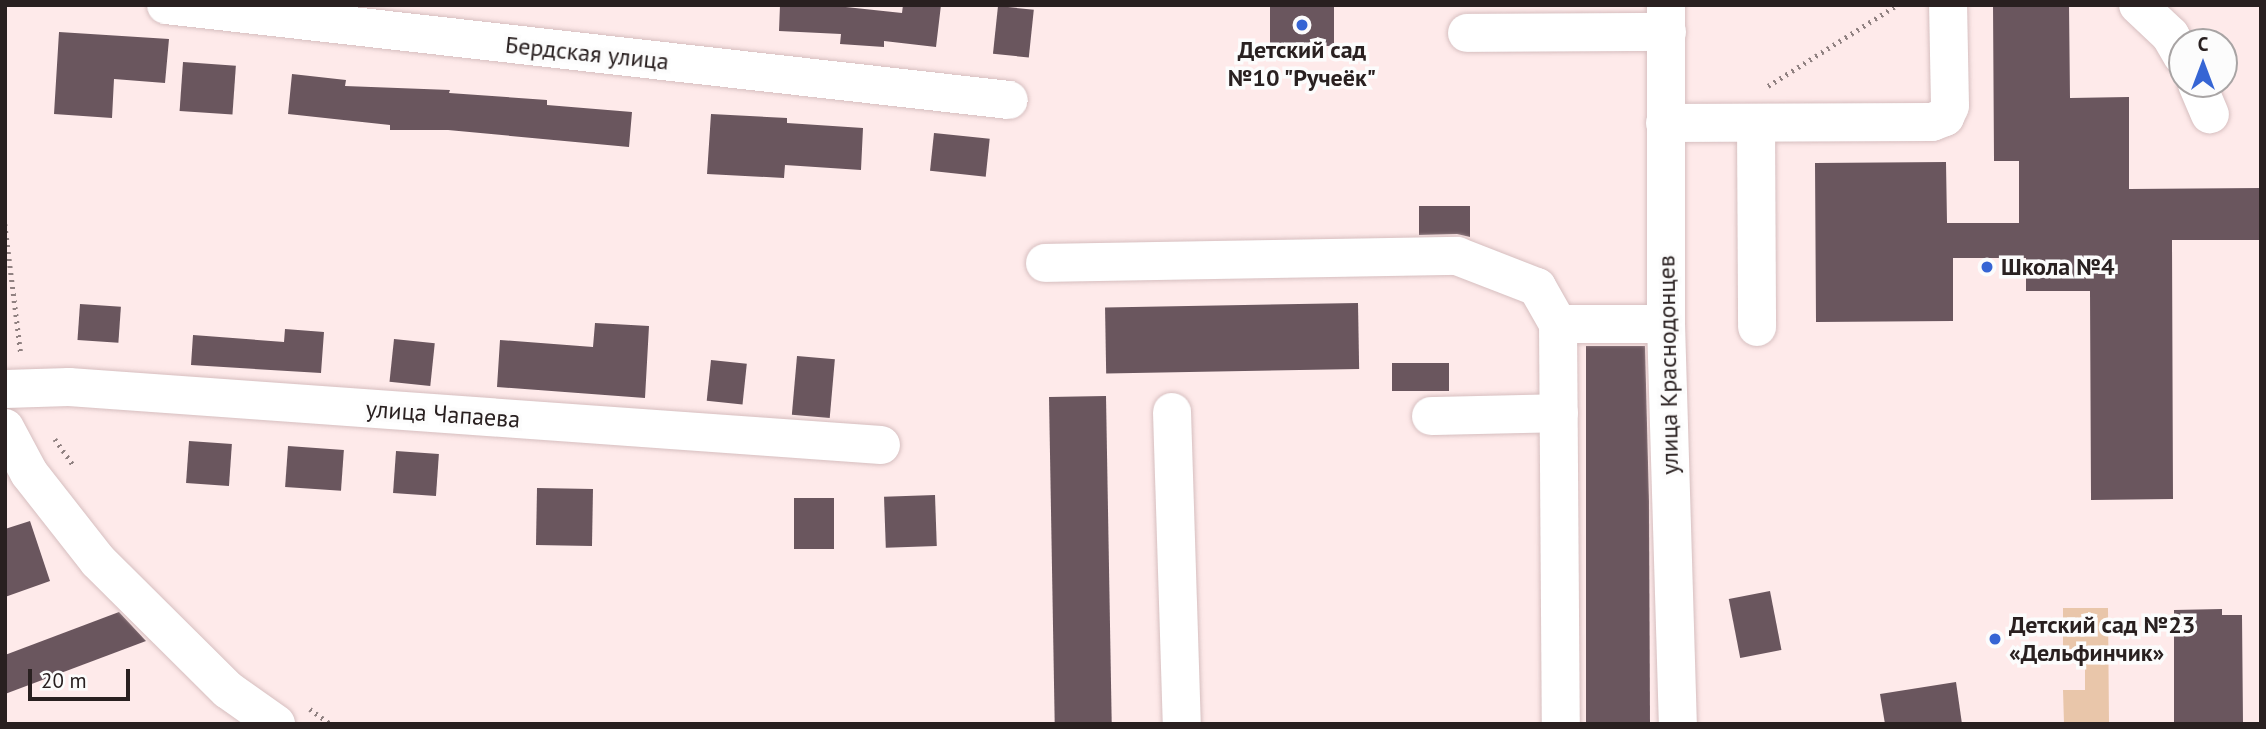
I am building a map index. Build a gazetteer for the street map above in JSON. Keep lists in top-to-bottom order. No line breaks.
{"streets":{"street":["Бердская улица","улица Краснодонцев","улица Чапаева"]},"places":["Детский сад №10 \"Ручеёк\"","Школа №4","Детский сад №23 «Дельфинчик»"],"scale_bar":"20 m","north":"top"}
